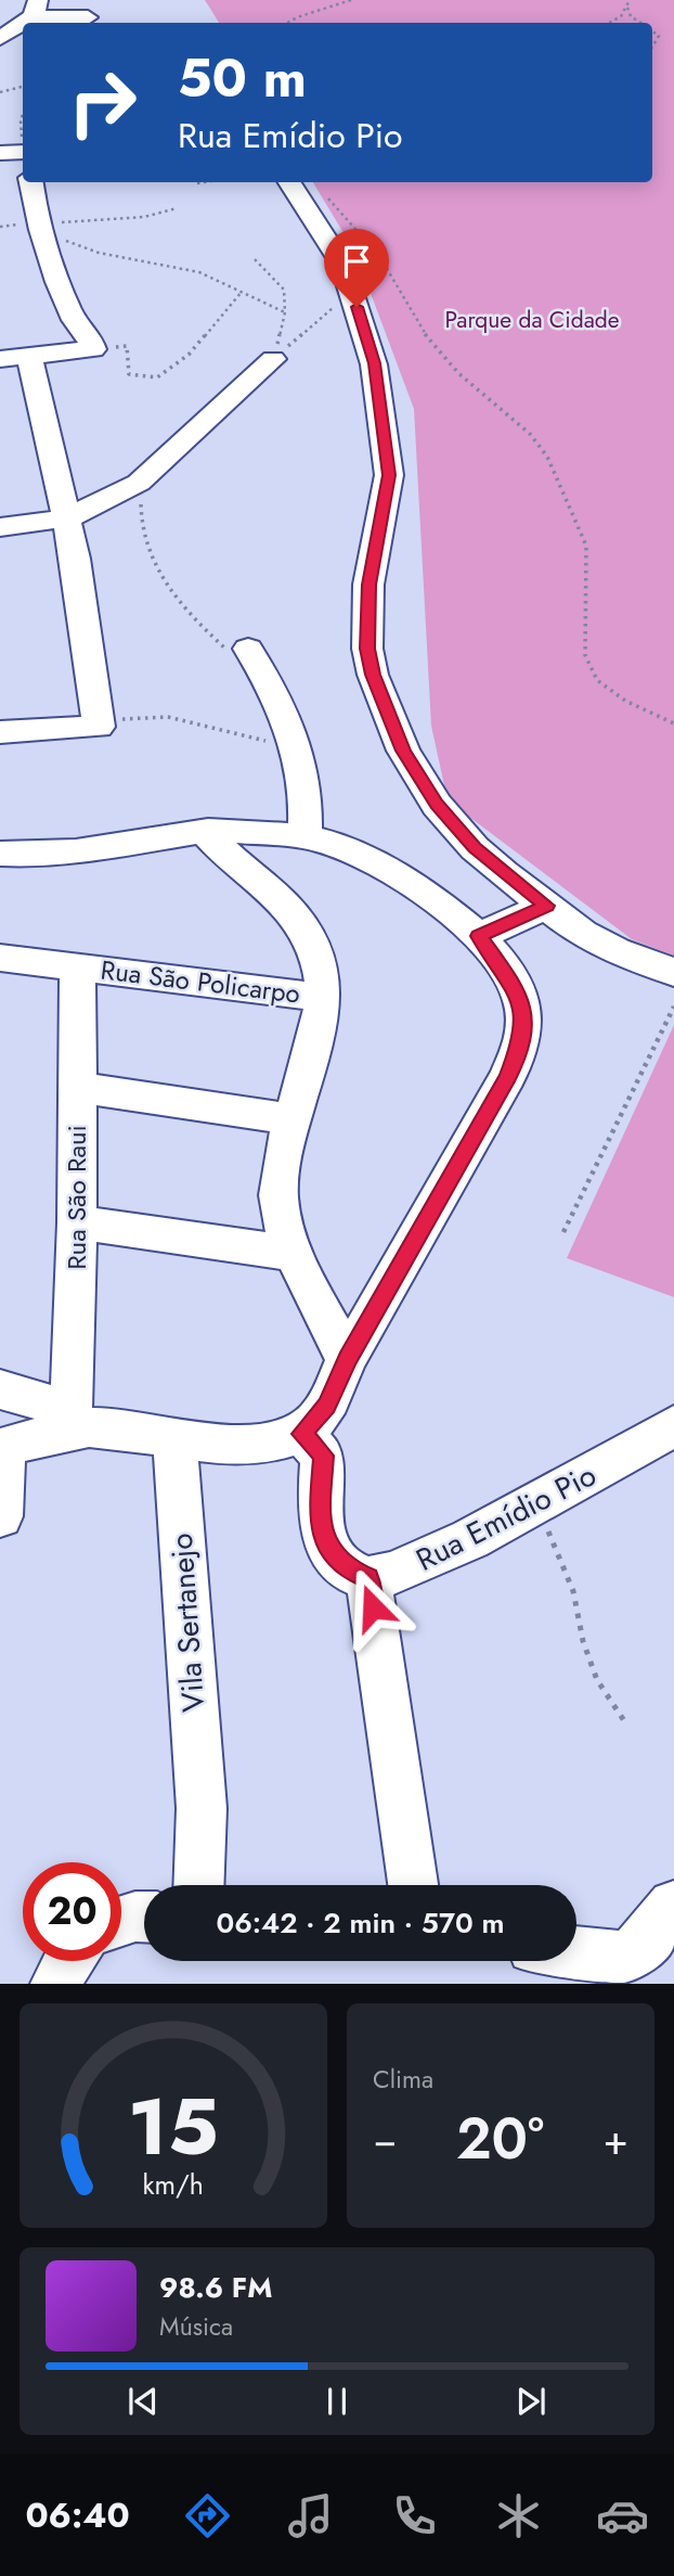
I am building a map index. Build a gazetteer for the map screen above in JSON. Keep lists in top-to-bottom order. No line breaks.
{"streets":{"street":["Rua São Policarpo","Rua São Raui","Rua Emídio Pio","Vila Sertanejo"]},"crossings":[["Rua São Policarpo","Rua São Raui"]],"parks":["Parque da Cidade"],"page":{"turn":["50 m","Rua Emídio Pio"],"limit":"20","trip":"06:42 · 2 min · 570 m","tile":"Clima","heat":["−","20°","+"],"song":["98.6 FM","Música"],"tabs":"06:40","gauge":["15","km/h"]}}
